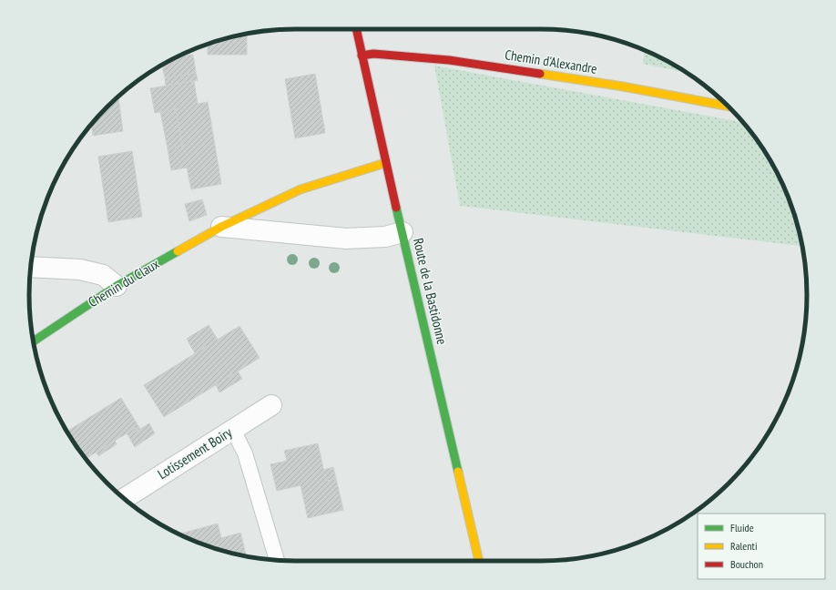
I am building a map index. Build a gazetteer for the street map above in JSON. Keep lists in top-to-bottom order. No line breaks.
{"streets":{"street":["Chemin d'Alexandre","Chemin du Claux","Route de la Bastidonne","Lotissement Boiry"]},"crossings":[["Chemin d'Alexandre","Route de la Bastidonne"],["Chemin du Claux","Route de la Bastidonne"]],"legend":["Fluide","Ralenti","Bouchon"]}
